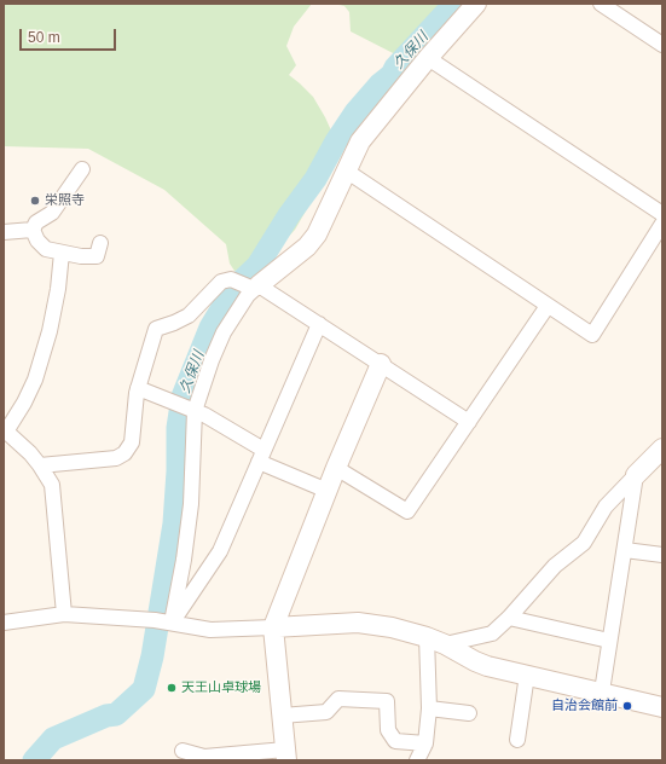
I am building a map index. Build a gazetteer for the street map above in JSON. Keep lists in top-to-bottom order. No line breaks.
{"water":["久保川"],"places":["栄照寺","天王山卓球場","自治会館前"],"scale_bar":"50 m"}
